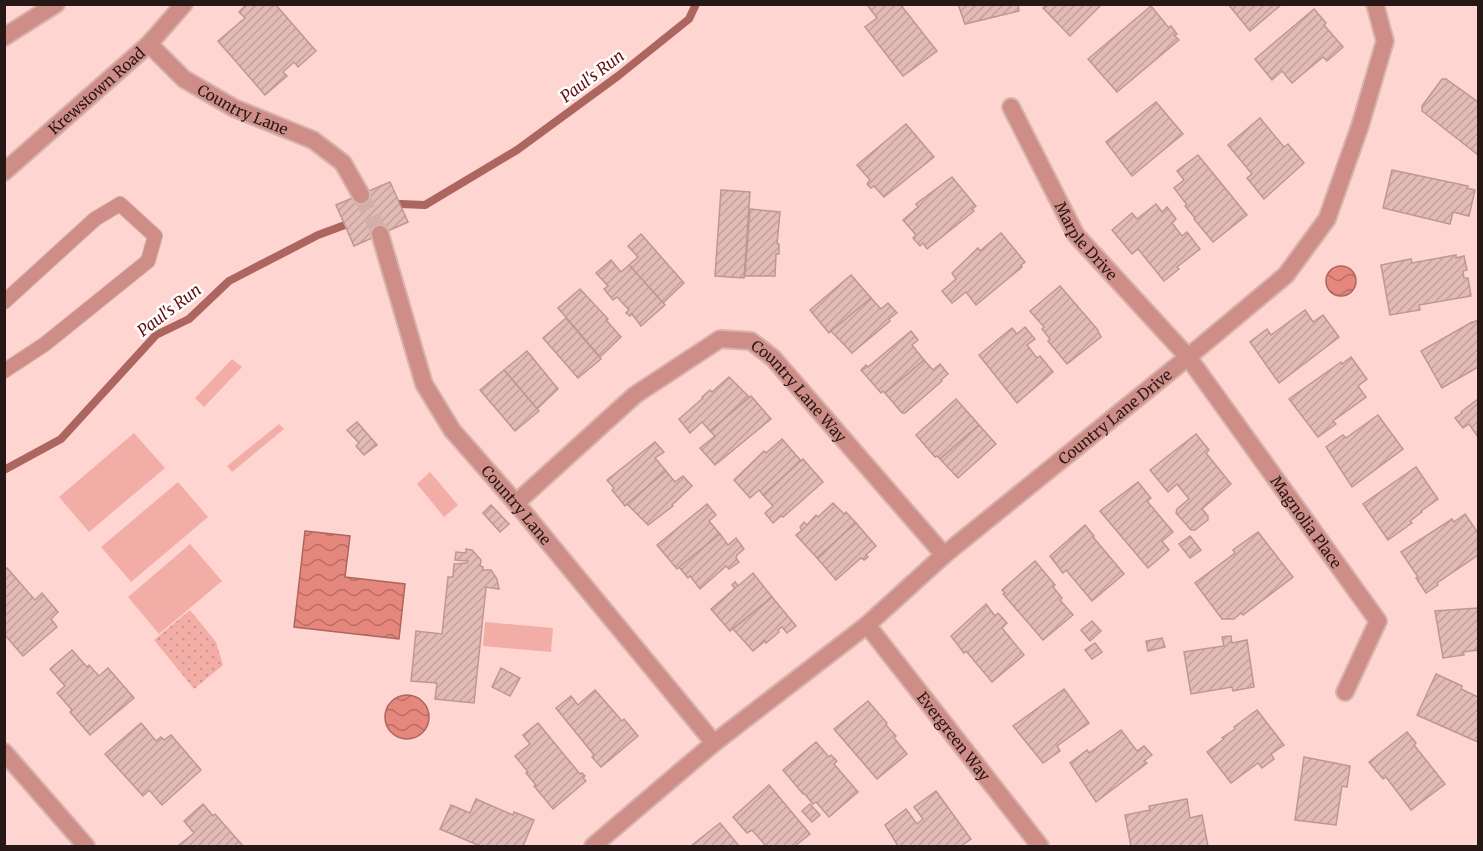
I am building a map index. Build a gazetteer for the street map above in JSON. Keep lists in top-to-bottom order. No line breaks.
{"streets":{"street":["Krewstown Road","Country Lane","Marple Drive","Country Lane Way","Country Lane Drive","Magnolia Place","Evergreen Way"]},"crossings":[["Krewstown Road","Country Lane"],["Country Lane","Country Lane Way"],["Country Lane","Country Lane Drive"],["Marple Drive","Country Lane Drive"],["Marple Drive","Magnolia Place"],["Country Lane Way","Country Lane Drive"],["Country Lane Drive","Magnolia Place"],["Country Lane Drive","Evergreen Way"]],"water":["Paul's Run"]}
